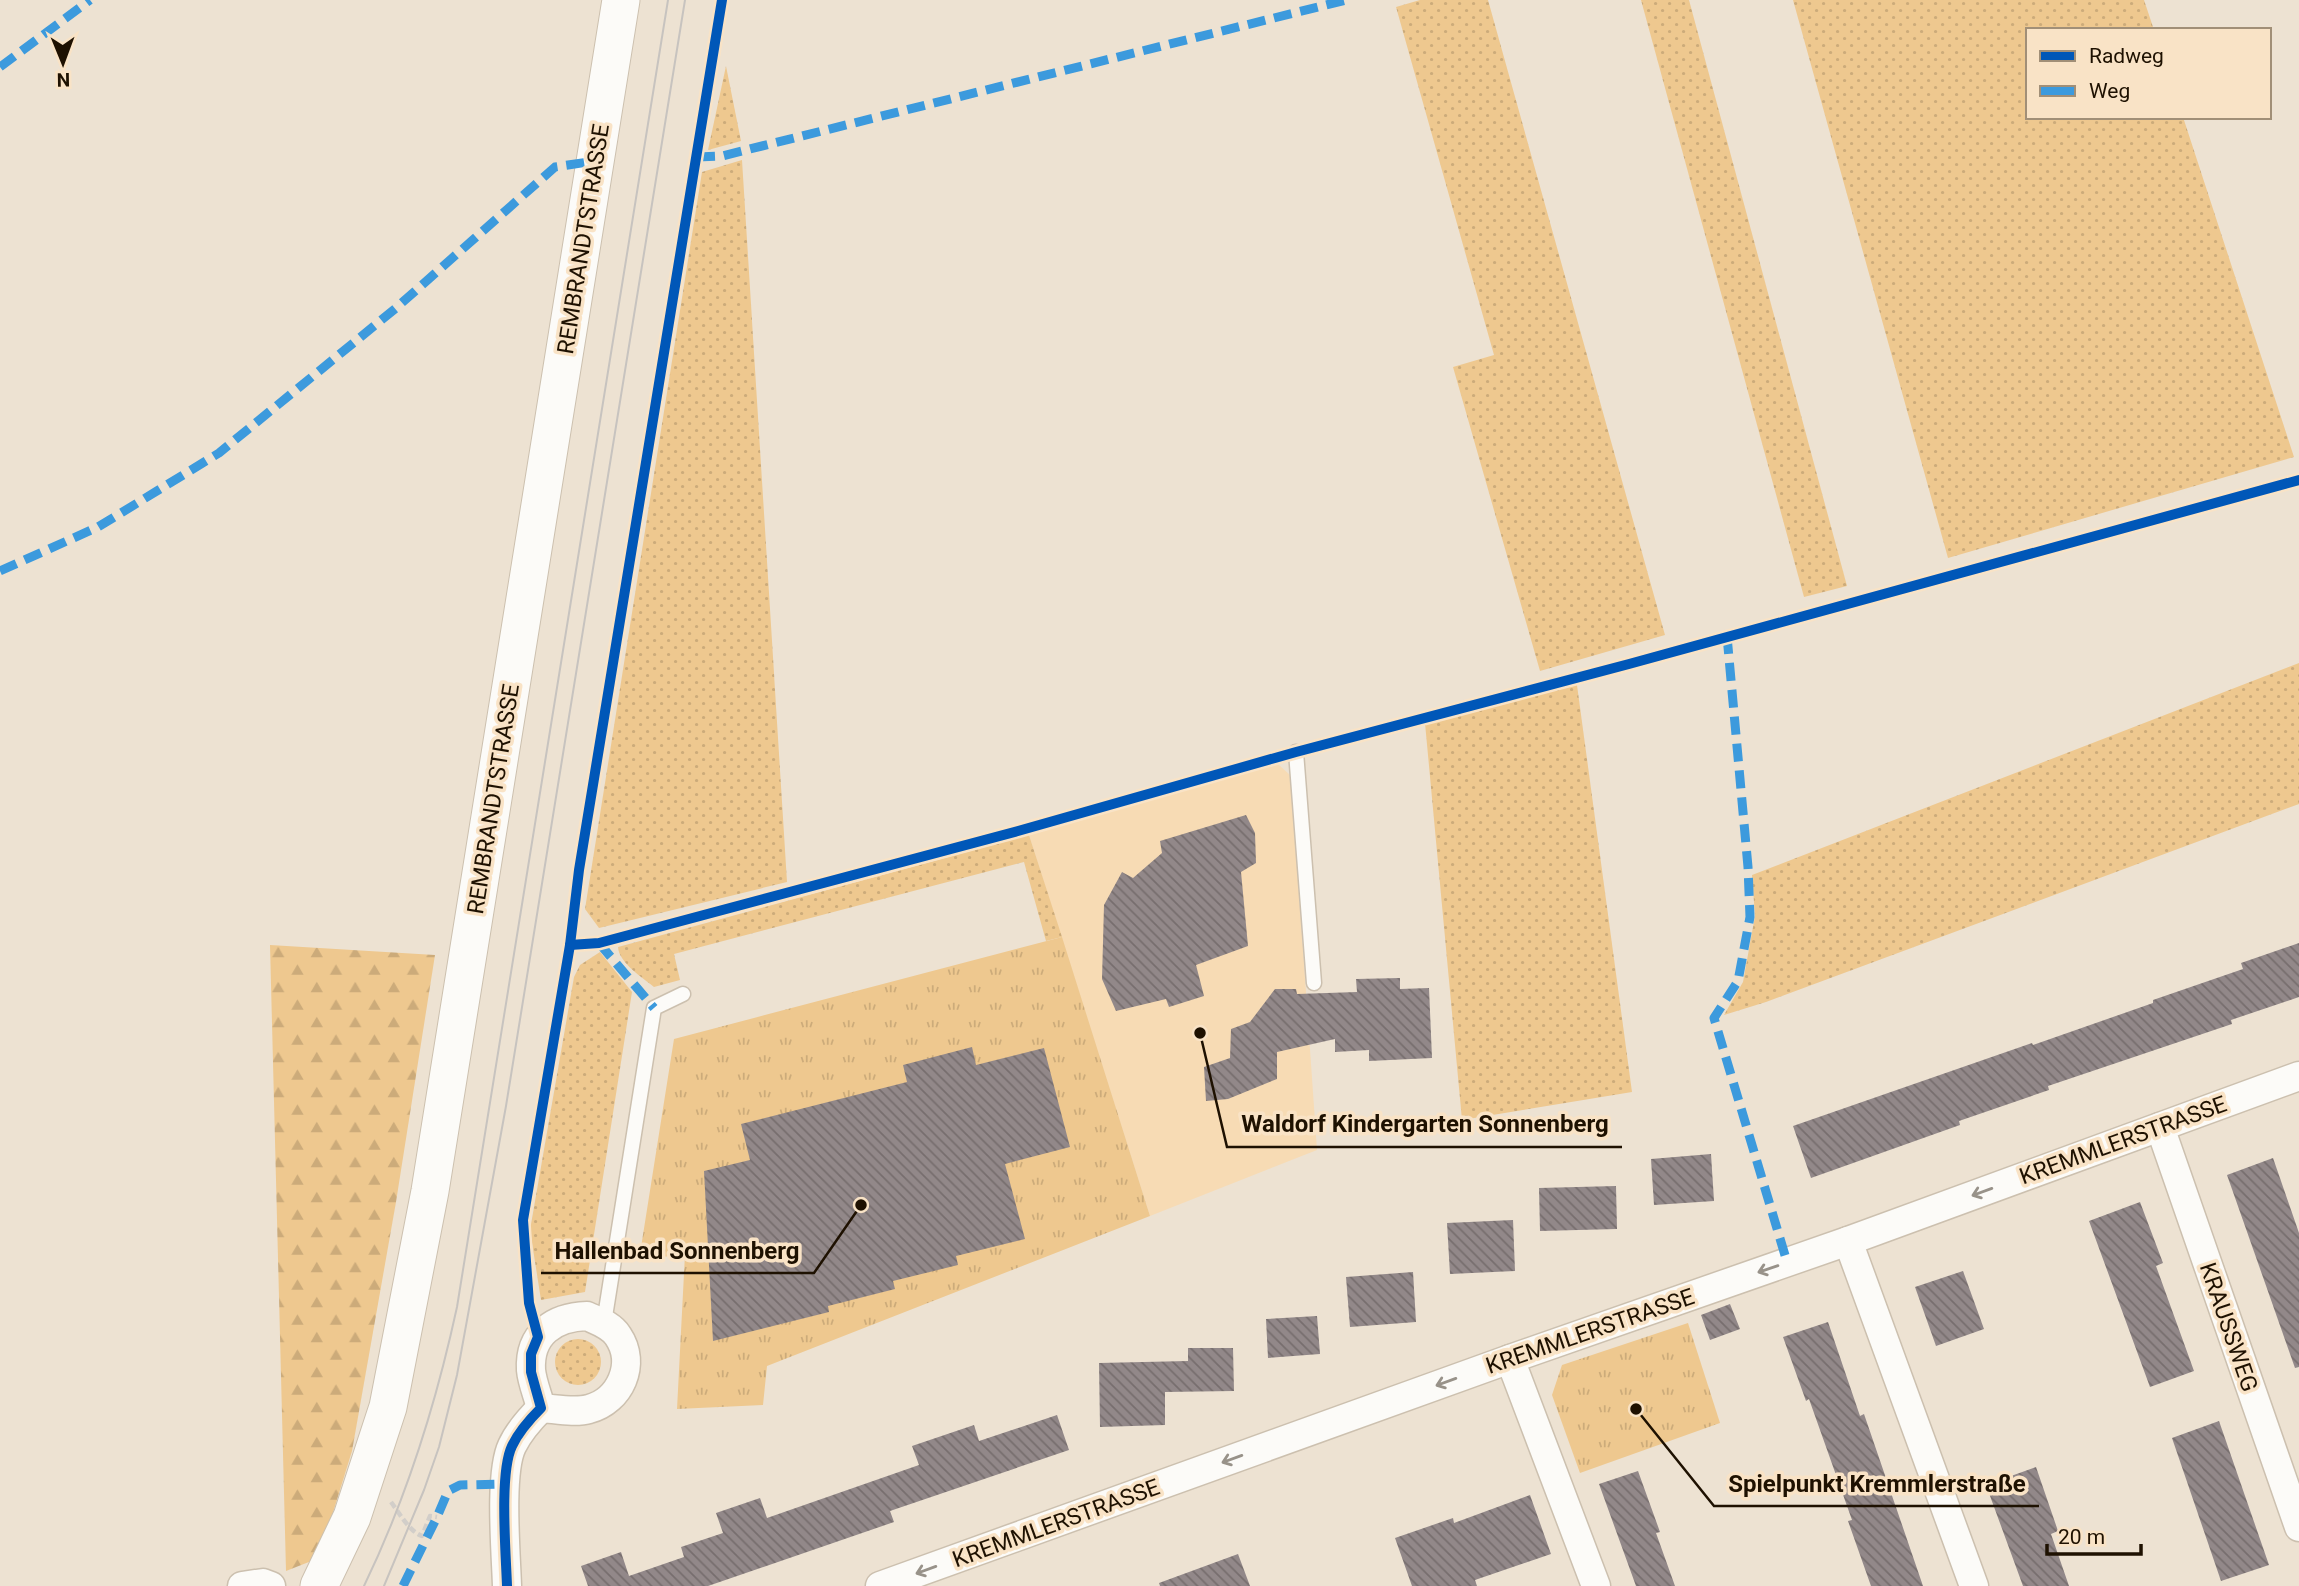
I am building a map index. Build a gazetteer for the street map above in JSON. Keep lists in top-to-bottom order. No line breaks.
{"streets":{"street":["REMBRANDTSTRASSE","KREMMLERSTRASSE","KRAUSSWEG"]},"crossings":[["KREMMLERSTRASSE","KRAUSSWEG"]],"one_way":["KREMMLERSTRASSE"],"places":["Waldorf Kindergarten Sonnenberg","Hallenbad Sonnenberg","Spielpunkt Kremmlerstraße"],"legend":["Radweg","Weg"],"scale_bar":"20 m","north":"bottom"}
